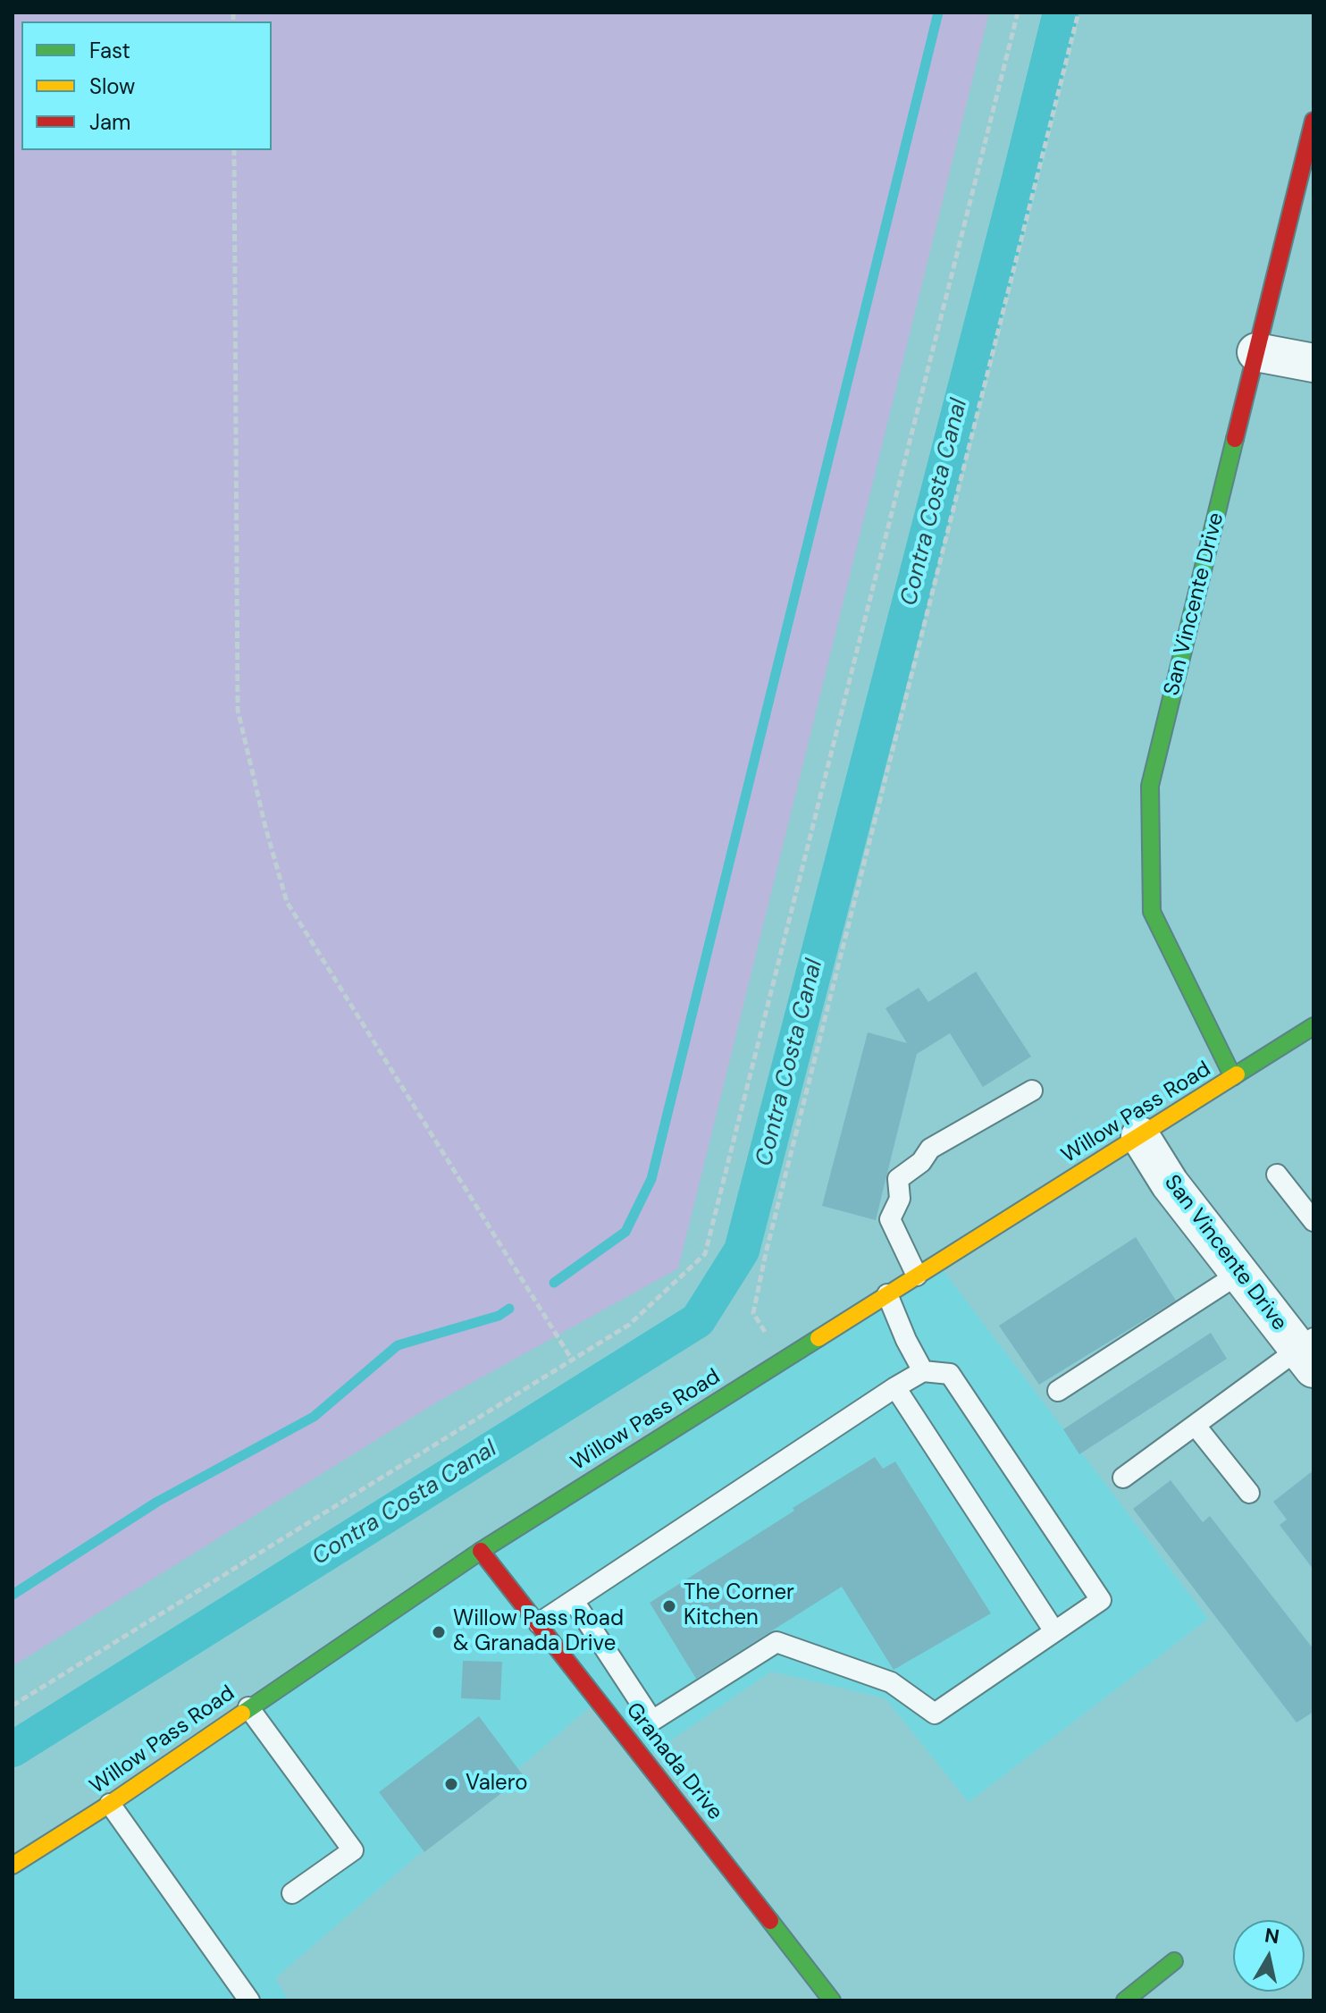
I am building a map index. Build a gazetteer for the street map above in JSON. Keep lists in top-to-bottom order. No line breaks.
{"streets":{"street":["San Vincente Drive","Willow Pass Road","Granada Drive"]},"crossings":[["San Vincente Drive","Willow Pass Road"],["Willow Pass Road","Granada Drive"]],"water":["Contra Costa Canal"],"places":["The Corner Kitchen","Willow Pass Road & Granada Drive","Valero"],"legend":["Fast","Slow","Jam"],"north":"top"}
